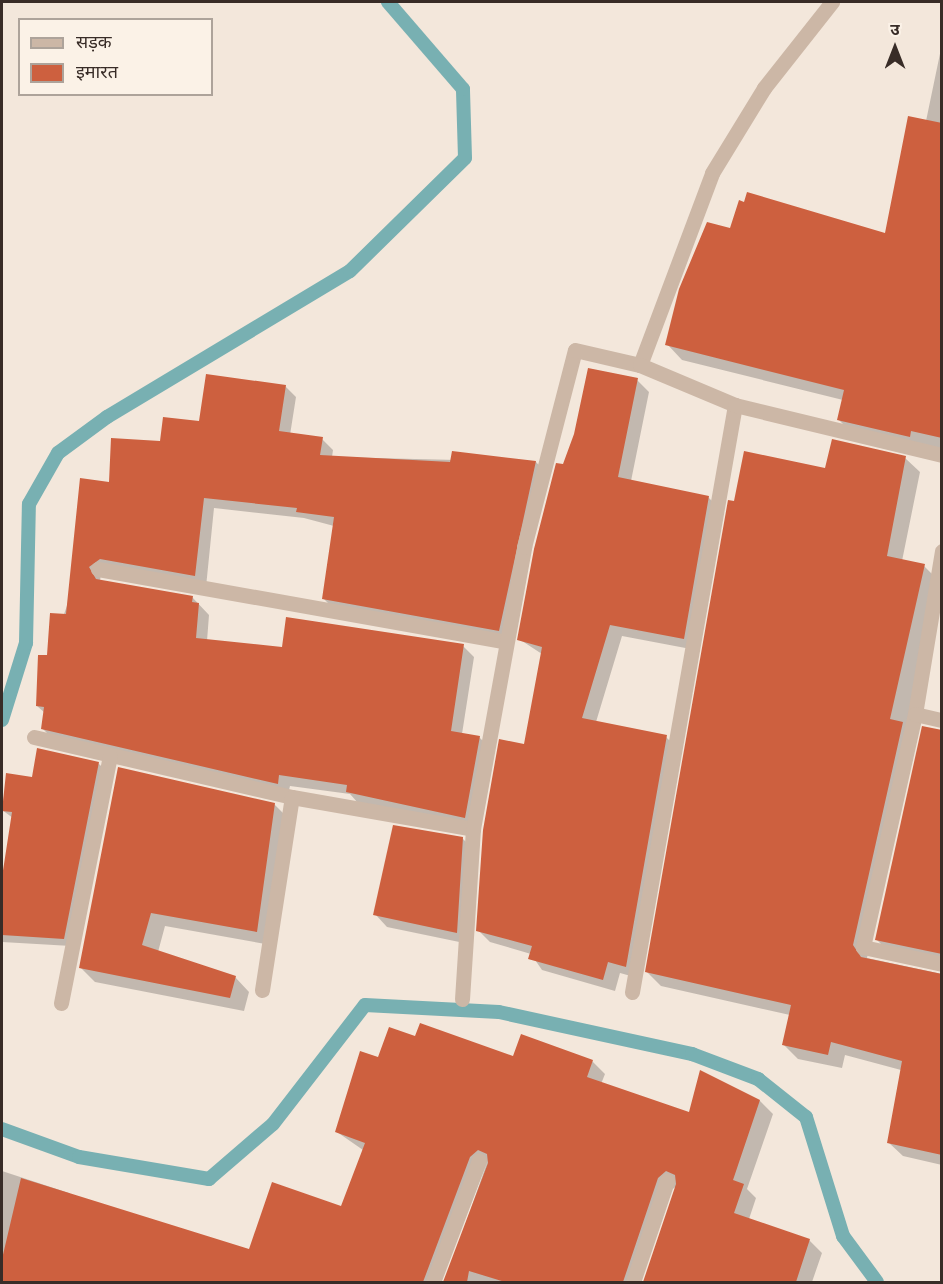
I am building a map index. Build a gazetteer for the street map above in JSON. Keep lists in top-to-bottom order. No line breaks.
{"legend":["सड़क","इमारत"],"north":"top"}
